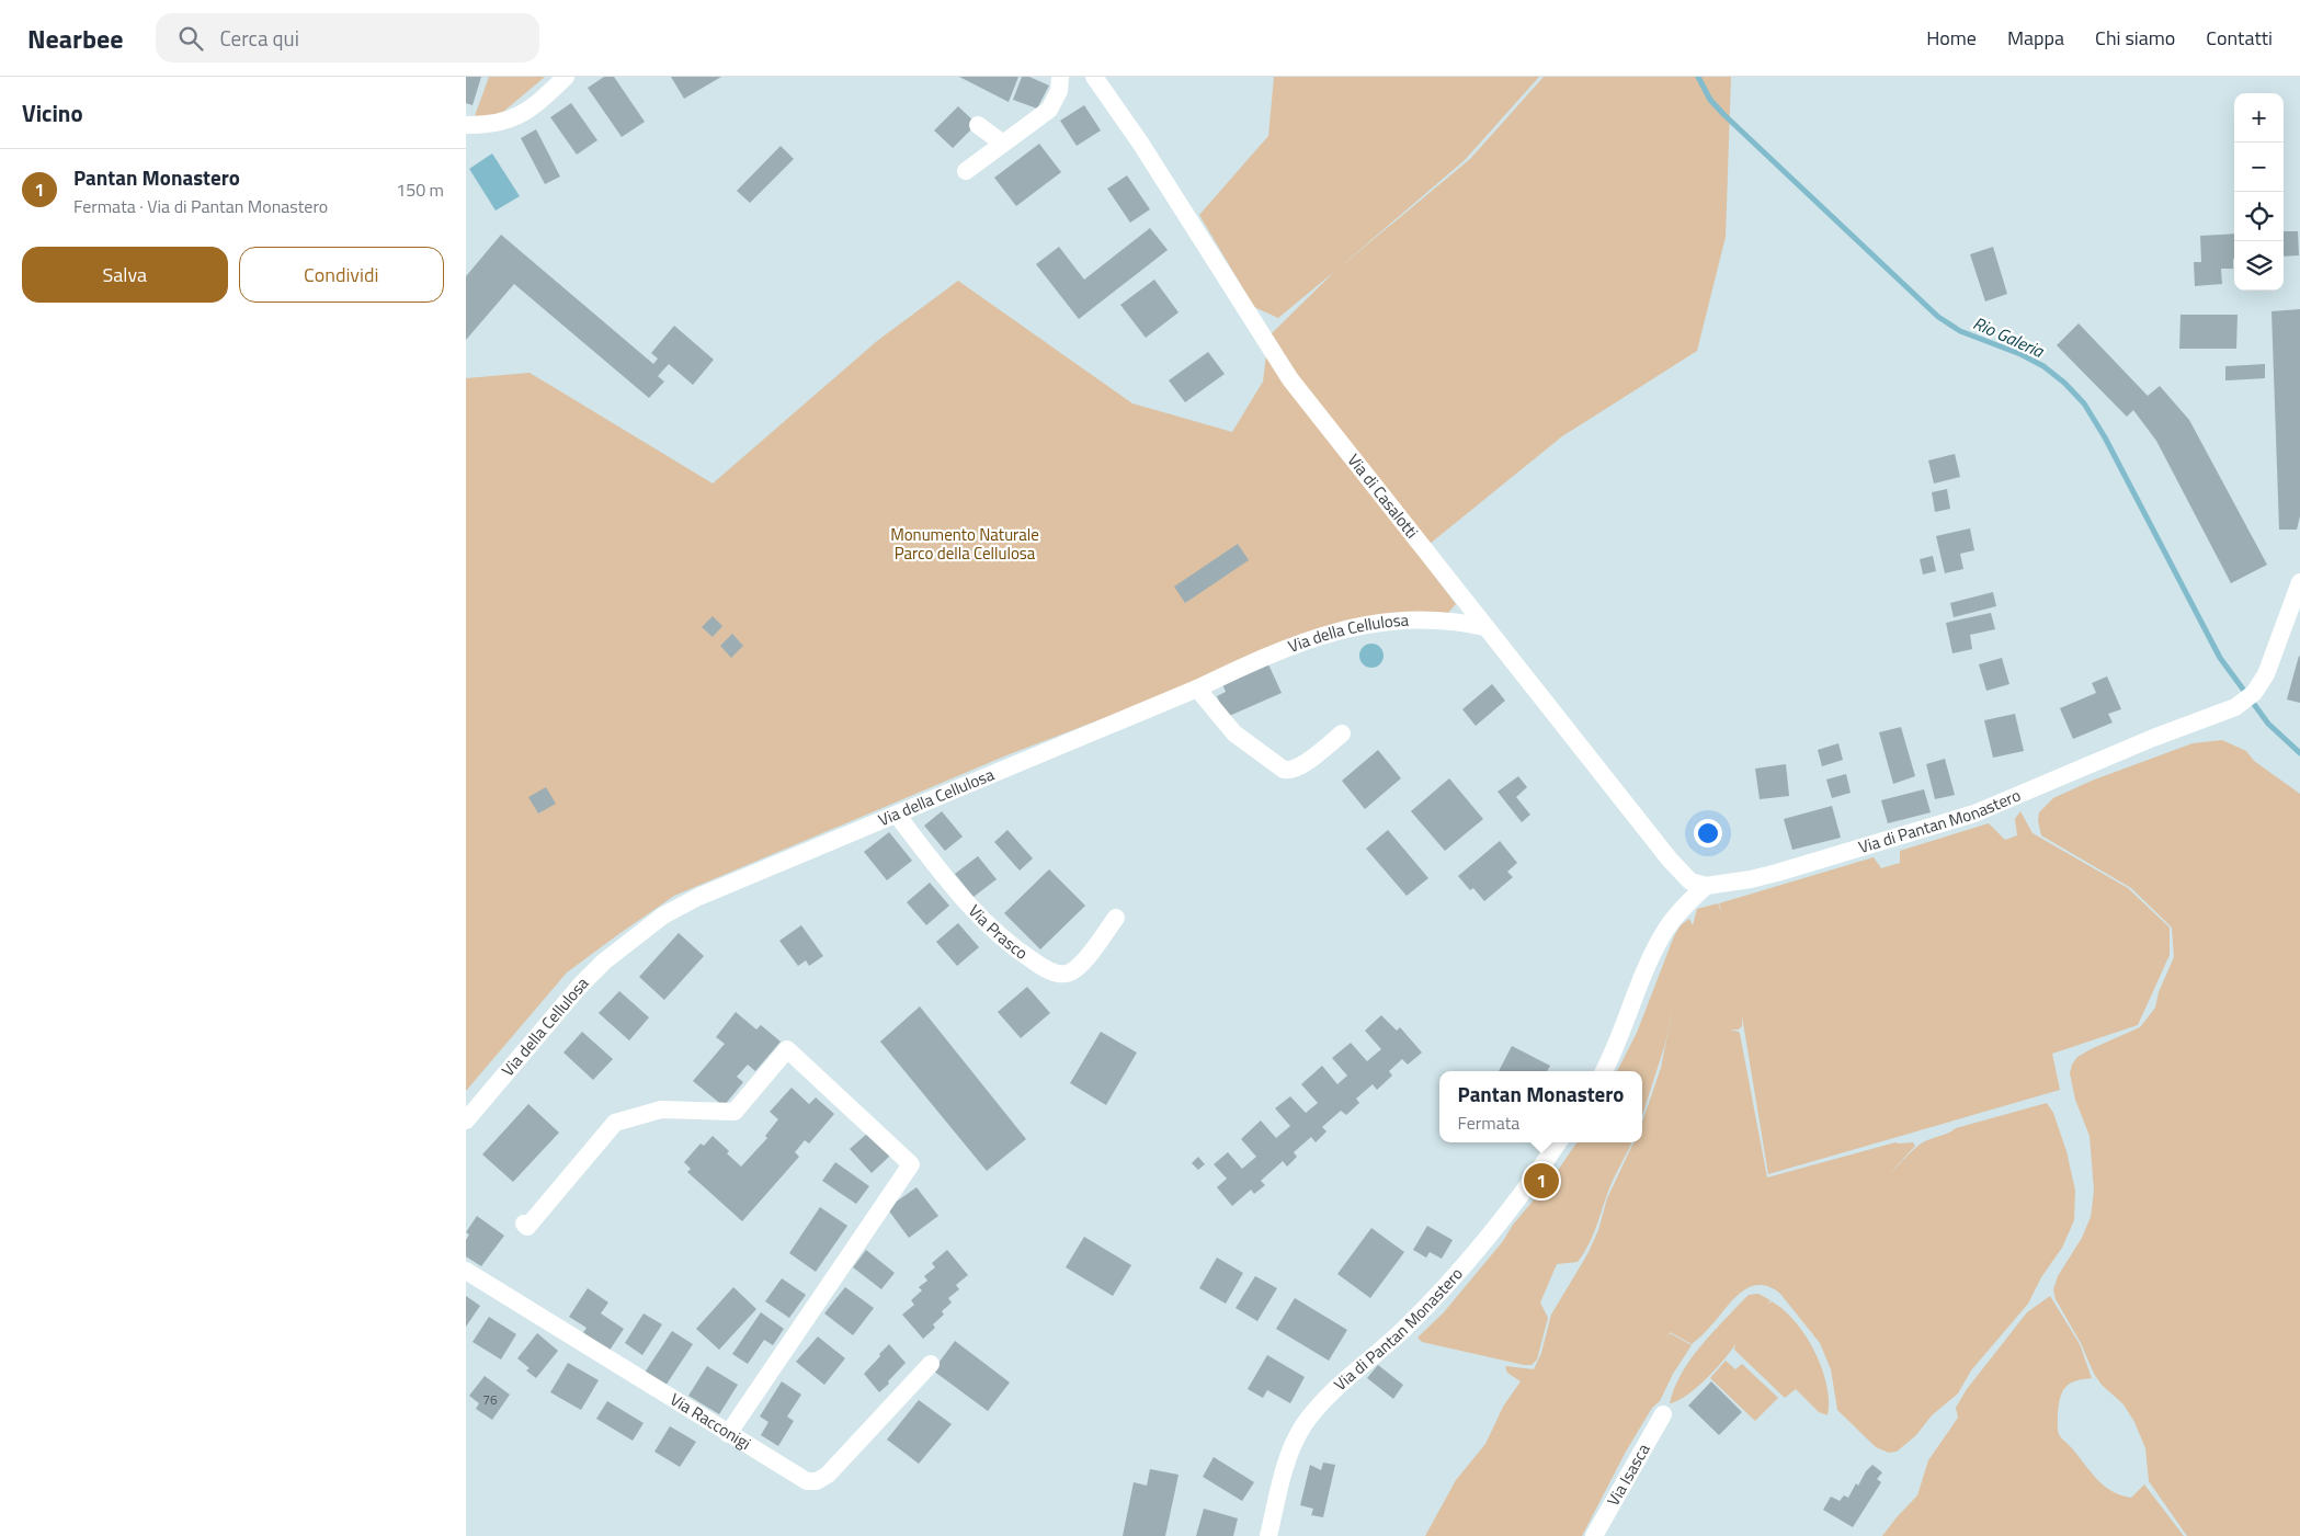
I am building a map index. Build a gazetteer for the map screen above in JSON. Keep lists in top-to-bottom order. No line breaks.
{"streets":{"street":["Via di Casalotti","Via della Cellulosa","Via di Pantan Monastero","Via Prasco","Via Racconigi","Via Isasca"]},"crossings":[["Via di Casalotti","Via della Cellulosa"],["Via di Casalotti","Via di Pantan Monastero"],["Via della Cellulosa","Via Prasco"]],"water":["Rio Galeria"],"parks":["Monumento Naturale Parco della Cellulosa"],"house_numbers":["76"],"page":{"header":"Nearbee","search":"Cerca qui","nav":["Home","Mappa","Chi siamo","Contatti"],"heading":"Vicino","map_buttons":["+","−"],"list":[{"mark":"1","name":"Pantan Monastero","note":"Fermata · Via di Pantan Monastero","value":"150 m"}],"buttons":["Salva","Condividi"],"popup":["Pantan Monastero","Fermata"],"pins":"1"}}
